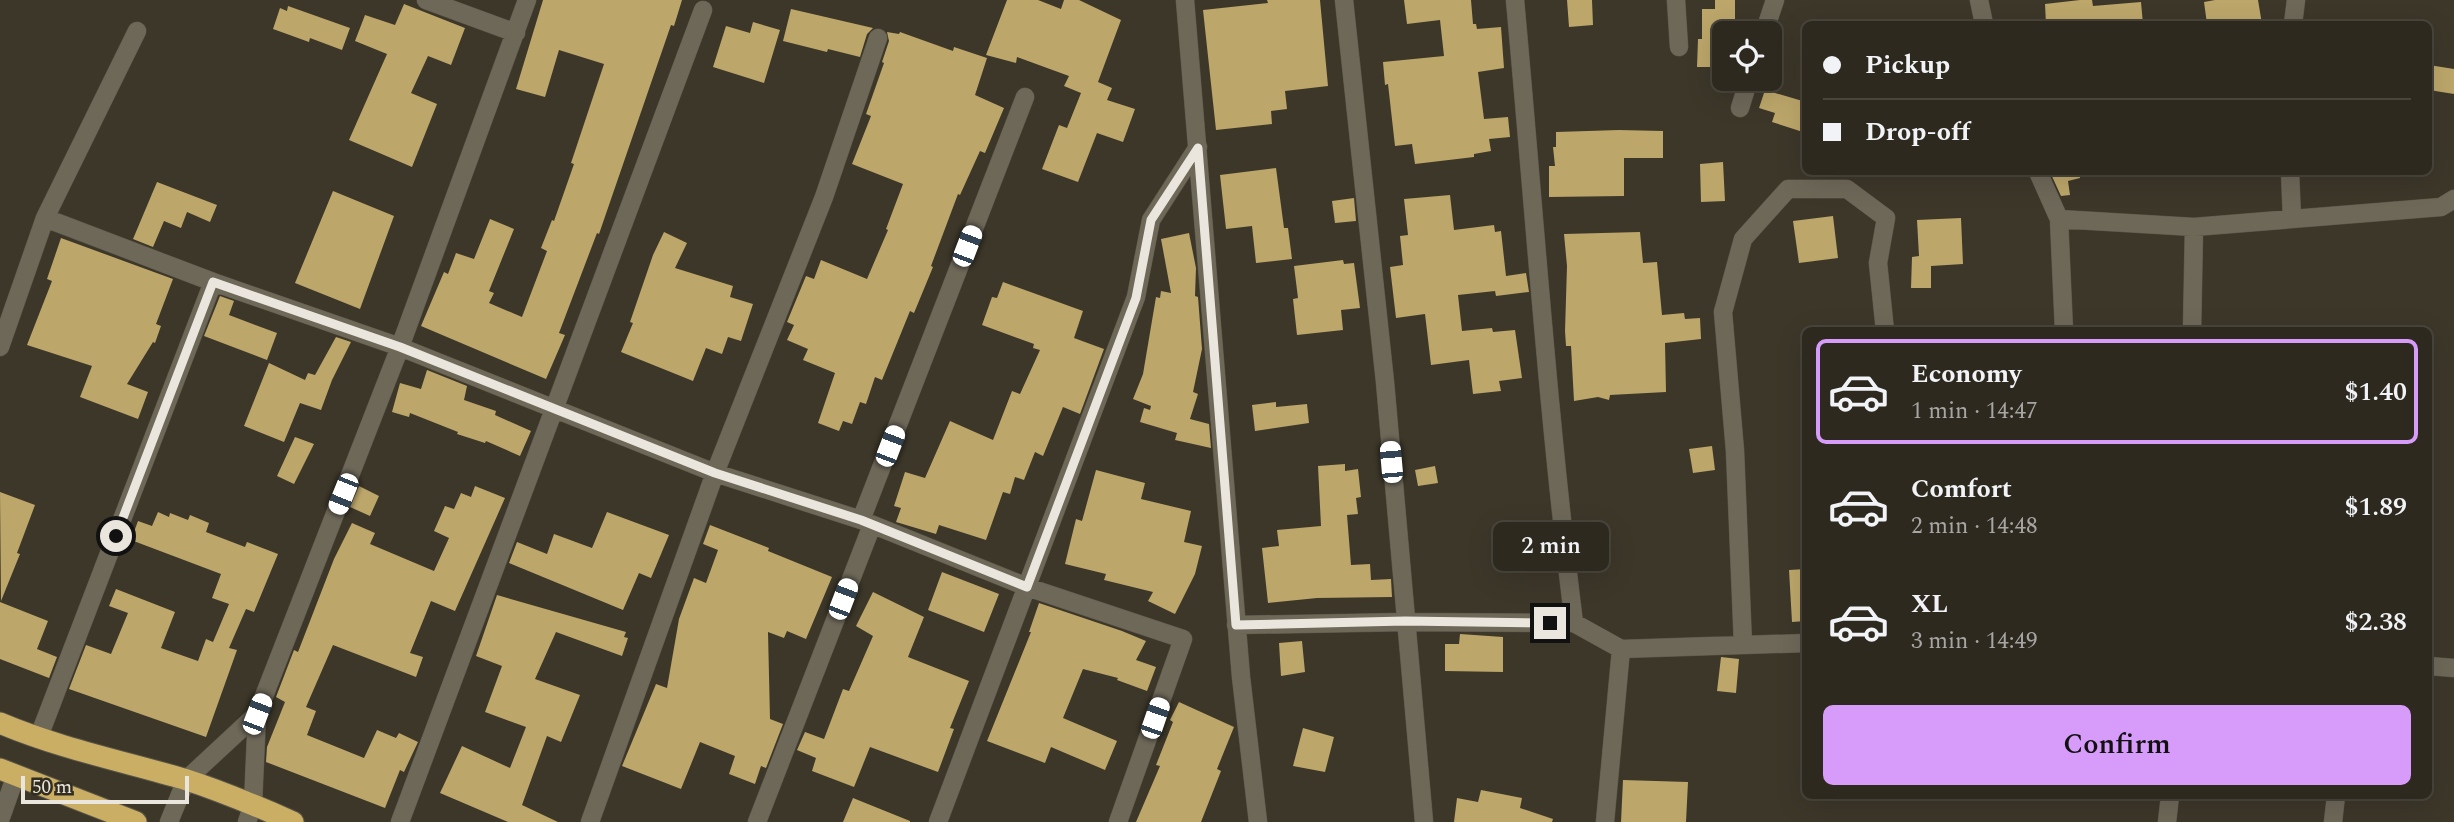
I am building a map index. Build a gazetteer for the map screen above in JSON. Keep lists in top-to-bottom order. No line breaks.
{"scale_bar":"50 m","page":{"banner":["Pickup","Drop-off"],"list":[{"name":"Economy","note":"1 min · 14:47","value":"$1.40"},{"name":"Comfort","note":"2 min · 14:48","value":"$1.89"},{"name":"XL","note":"3 min · 14:49","value":"$2.38"}],"bubble":"2 min","buttons":"Confirm","scale":"50 m"}}
